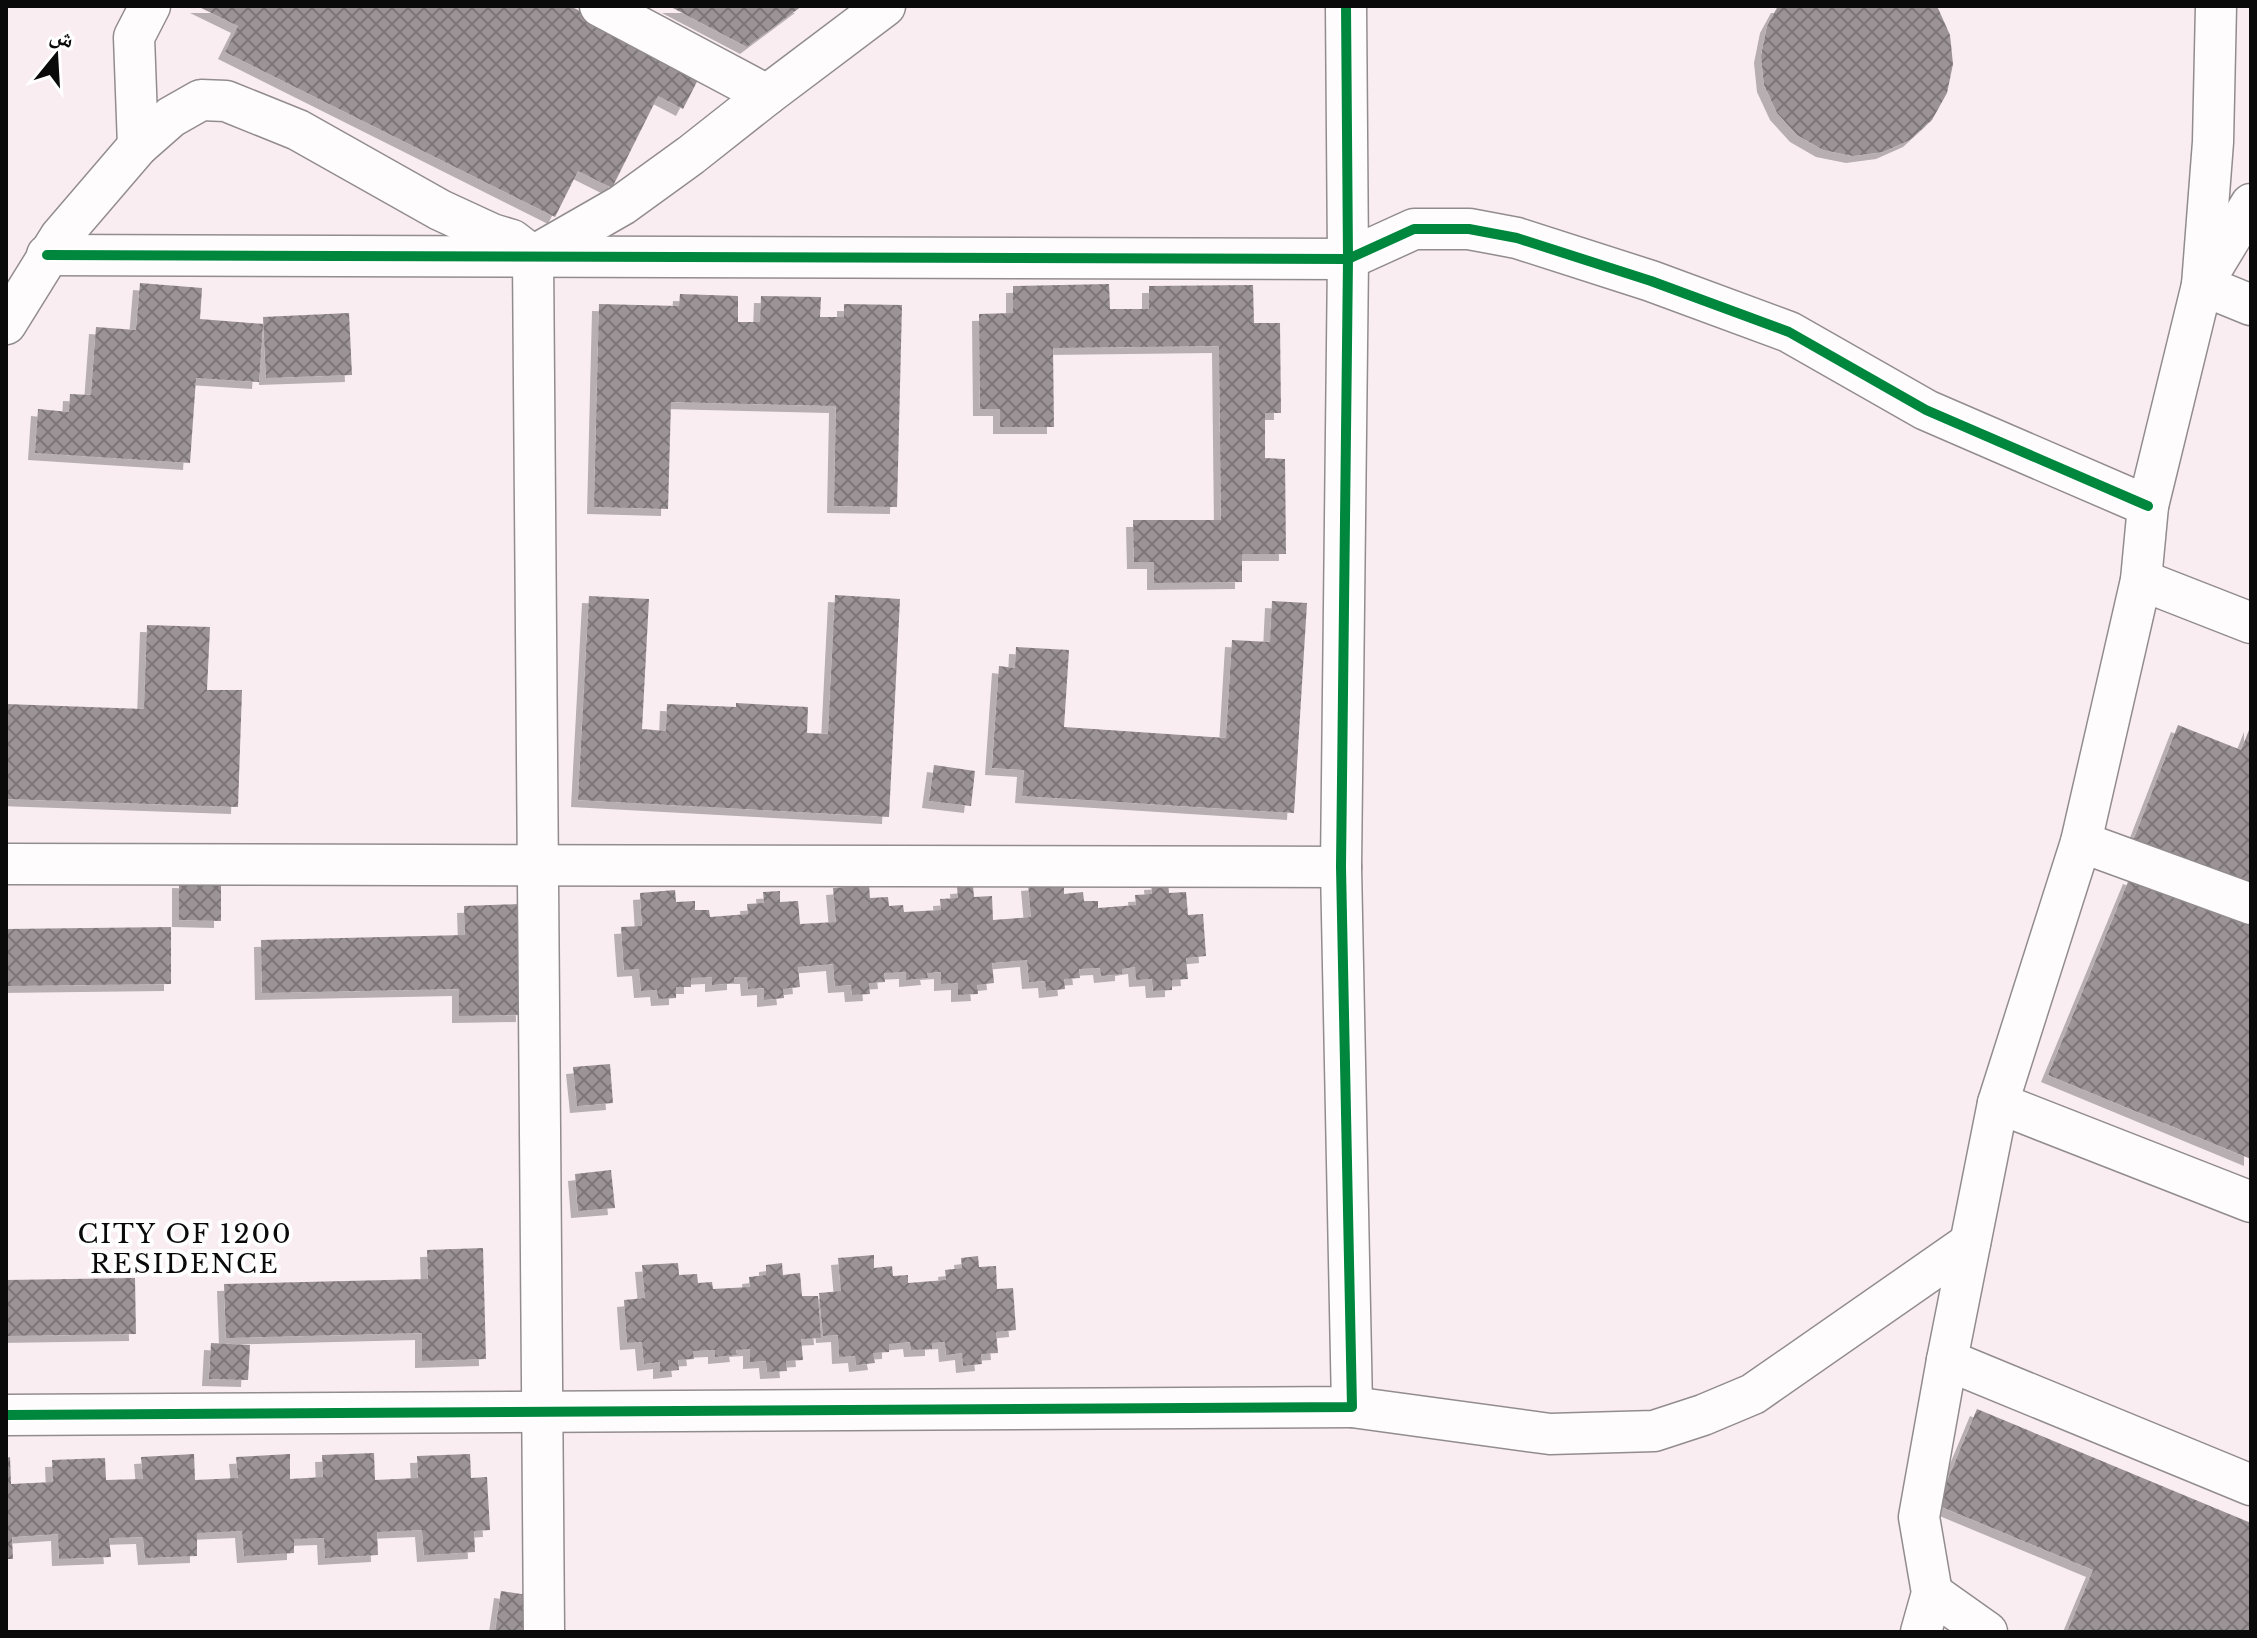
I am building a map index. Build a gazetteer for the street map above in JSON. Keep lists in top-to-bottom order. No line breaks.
{"districts":["CITY OF 1200 RESIDENCE"],"north":"top"}
